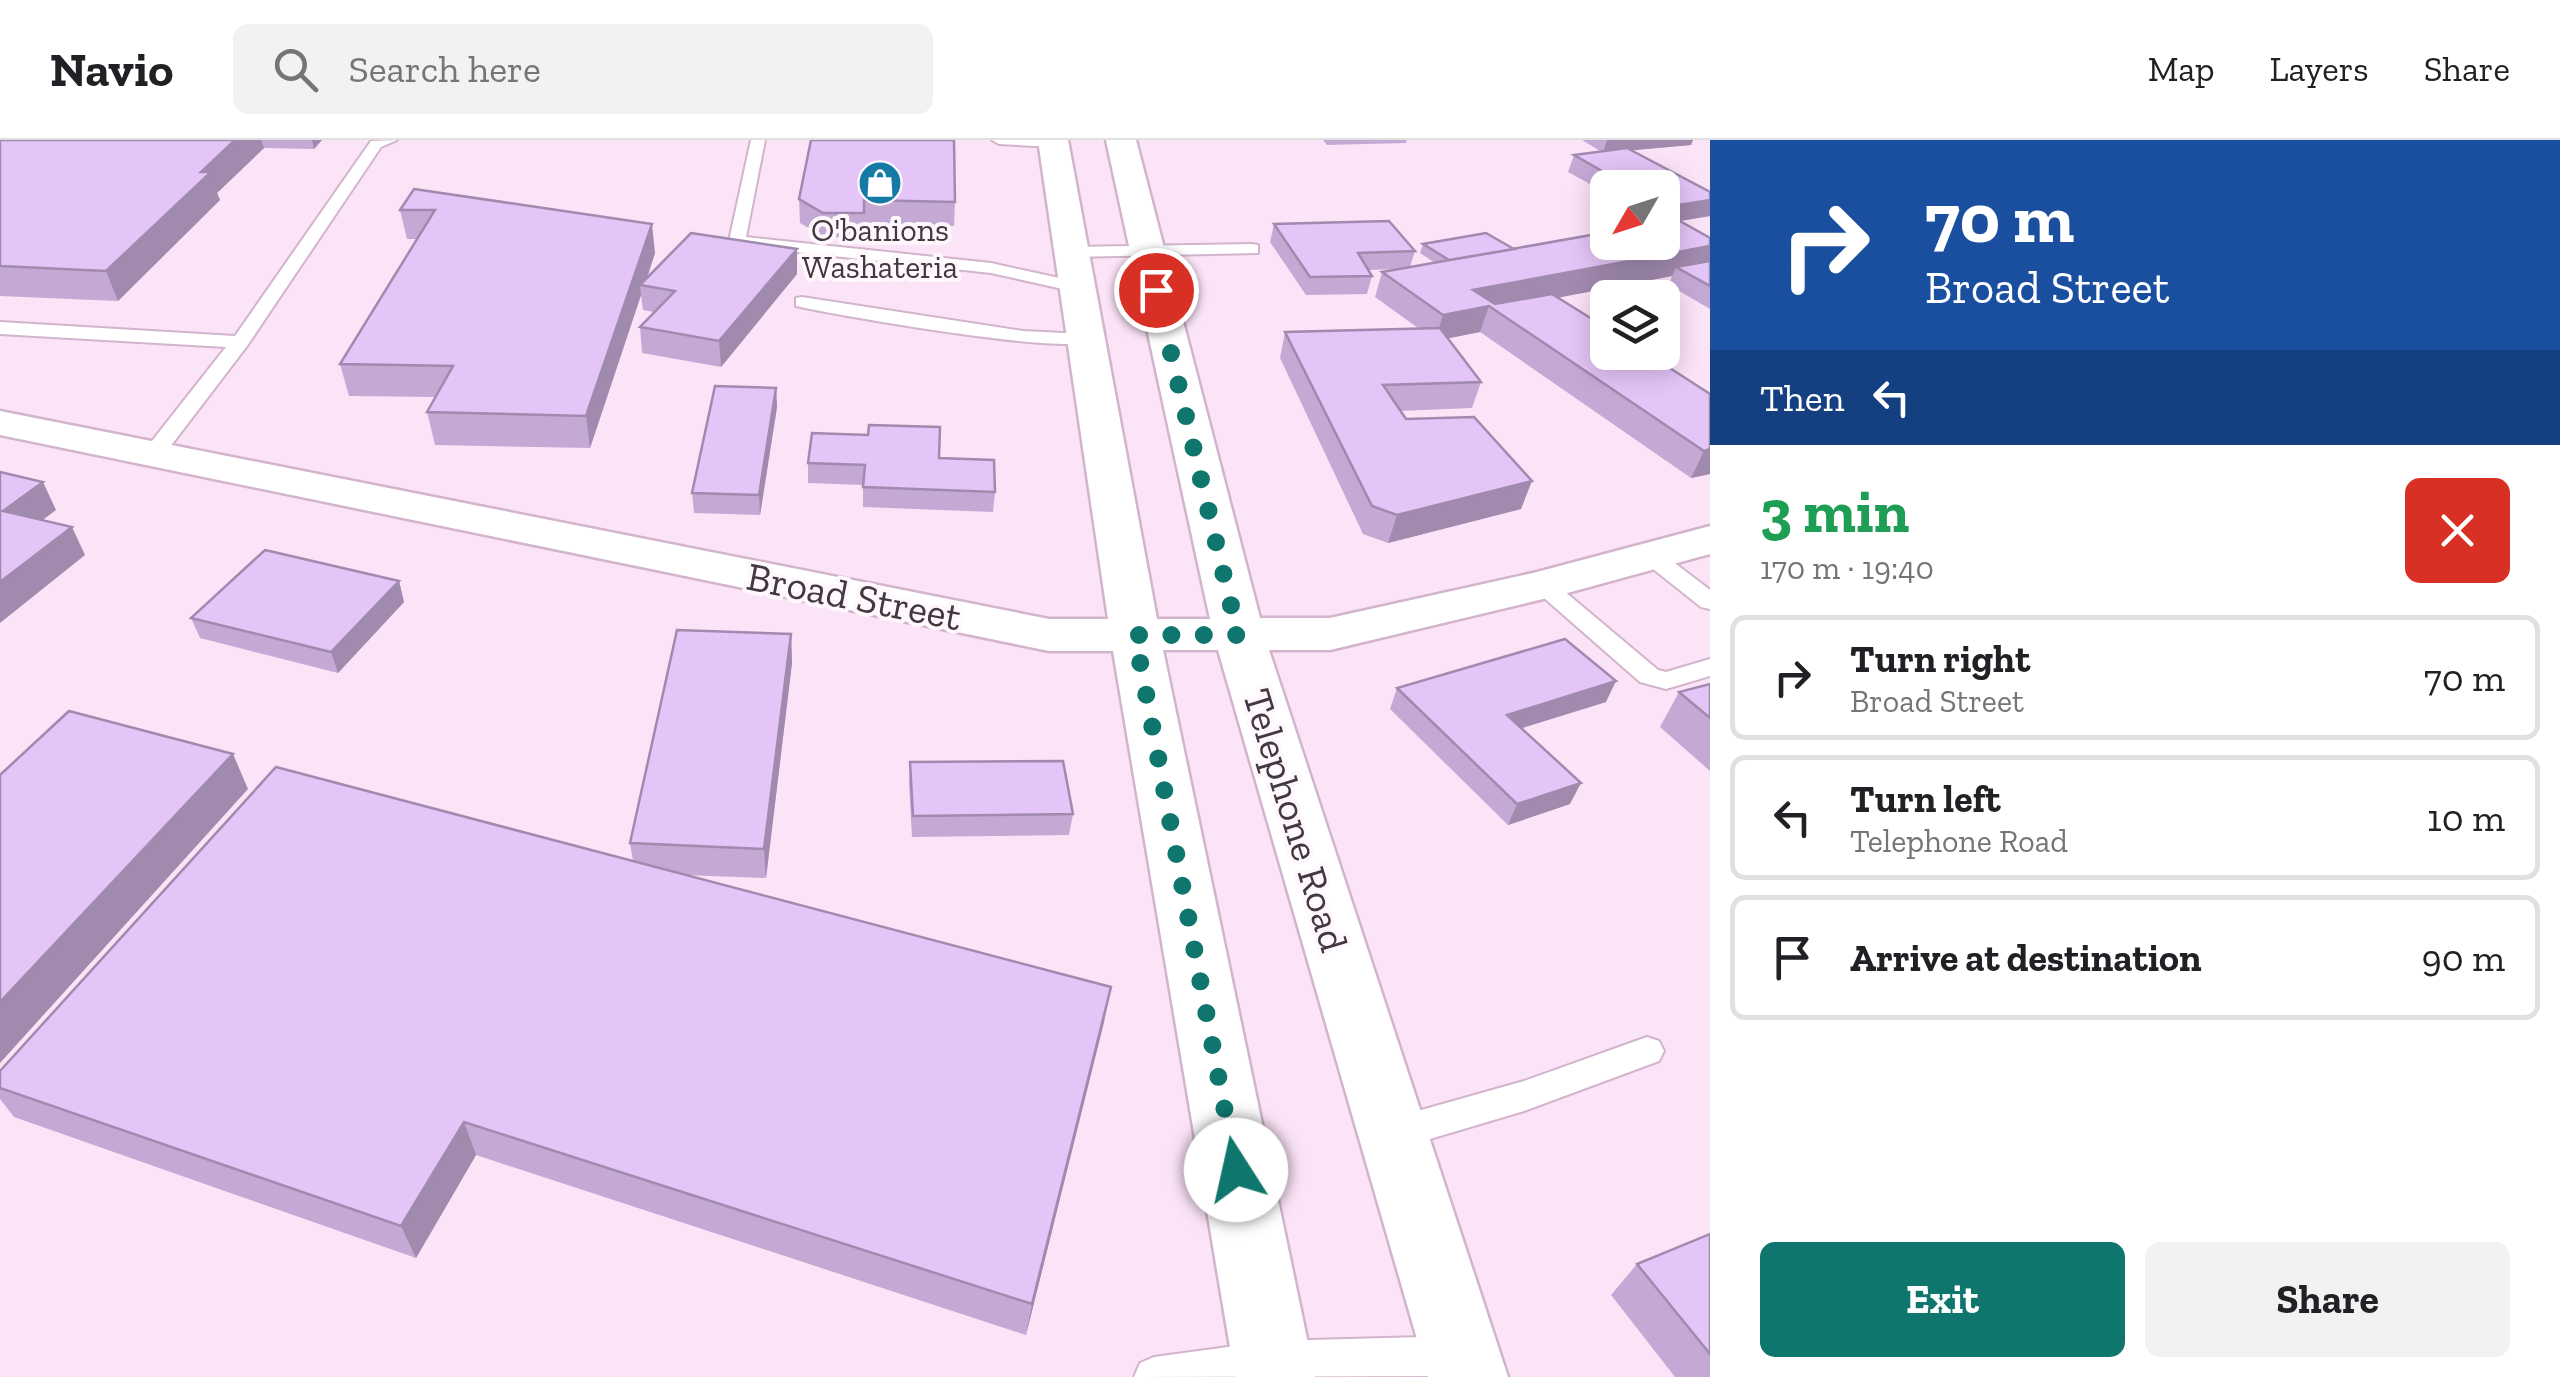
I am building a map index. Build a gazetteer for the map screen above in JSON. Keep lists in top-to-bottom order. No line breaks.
{"streets":{"main road":["Broad Street","Telephone Road"]},"crossings":[["Broad Street","Telephone Road"]],"places":{"shop":["O'banions Washateria"]},"north":"bottom left","page":{"header":"Navio","search":"Search here","nav":["Map","Layers","Share"],"turn":["70 m","Broad Street"],"then":"Then","heading":["3 min","170 m · 19:40"],"list":[{"name":"Turn right","note":"Broad Street","value":"70 m"},{"name":"Turn left","note":"Telephone Road","value":"10 m"},{"name":"Arrive at destination","value":"90 m"}],"buttons":["Exit","Share"]}}
